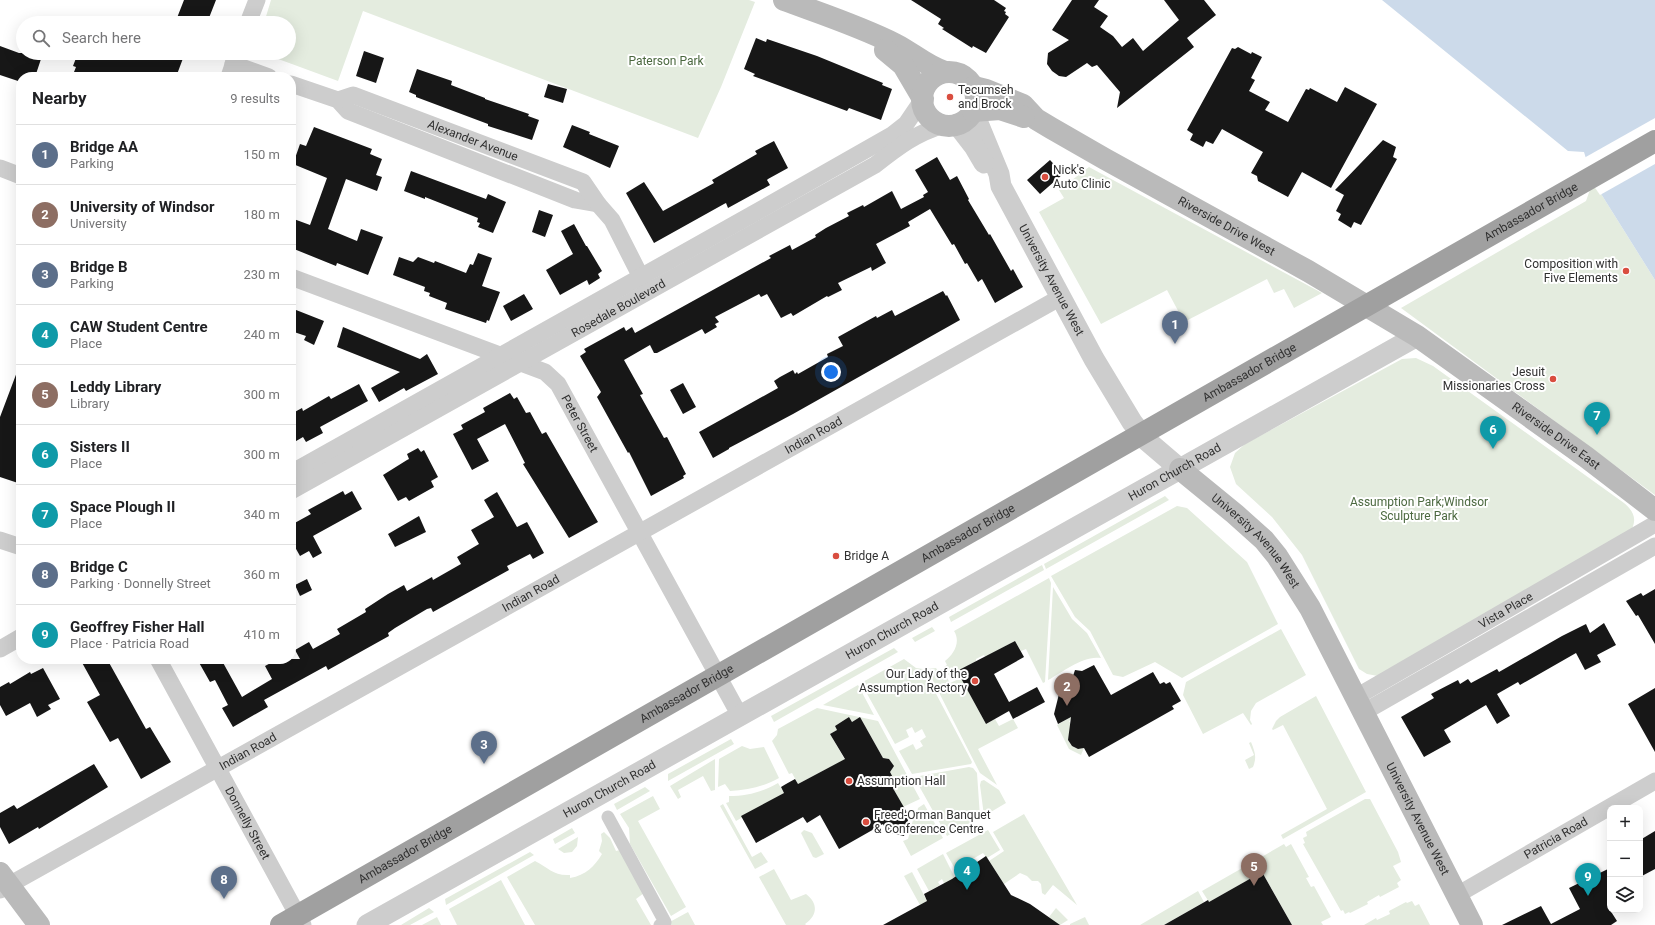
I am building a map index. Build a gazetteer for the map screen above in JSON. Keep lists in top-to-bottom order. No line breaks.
{"streets":{"highway":["Ambassador Bridge"],"main road":["Riverside Drive West","University Avenue West","Riverside Drive East"],"street":["Alexander Avenue","Rosedale Boulevard","Peter Street","Indian Road","Huron Church Road","Vista Place","Donnelly Street","Patricia Road"]},"crossings":[["Alexander Avenue","Rosedale Boulevard"],["Riverside Drive West","University Avenue West"],["Riverside Drive West","Rosedale Boulevard"],["Riverside Drive West","Riverside Drive East"],["Riverside Drive West","Huron Church Road"],["University Avenue West","Rosedale Boulevard"],["University Avenue West","Indian Road"],["University Avenue West","Huron Church Road"],["University Avenue West","Vista Place"],["University Avenue West","Patricia Road"],["Rosedale Boulevard","Peter Street"],["Peter Street","Indian Road"],["Peter Street","Huron Church Road"],["Indian Road","Donnelly Street"],["Riverside Drive East","Huron Church Road"]],"parks":["Paterson Park","Assumption Park;Windsor Sculpture Park"],"places":["Tecumseh and Brock","Nick's Auto Clinic","Composition with Five Elements","Jesuit Missionaries Cross","Bridge A","Our Lady of the Assumption Rectory","Assumption Hall","Freed-Orman Banquet & Conference Centre"],"page":{"search":"Search here","heading":["Nearby","9 results"],"list":[{"mark":"1","name":"Bridge AA","note":"Parking","value":"150 m"},{"mark":"2","name":"University of Windsor","note":"University","value":"180 m"},{"mark":"3","name":"Bridge B","note":"Parking","value":"230 m"},{"mark":"4","name":"CAW Student Centre","note":"Place","value":"240 m"},{"mark":"5","name":"Leddy Library","note":"Library","value":"300 m"},{"mark":"6","name":"Sisters II","note":"Place","value":"300 m"},{"mark":"7","name":"Space Plough II","note":"Place","value":"340 m"},{"mark":"8","name":"Bridge C","note":"Parking · Donnelly Street","value":"360 m"},{"mark":"9","name":"Geoffrey Fisher Hall","note":"Place · Patricia Road","value":"410 m"}],"pins":["1","7","6","2","3","5","4","9","8"],"map_buttons":["+","−"]}}
